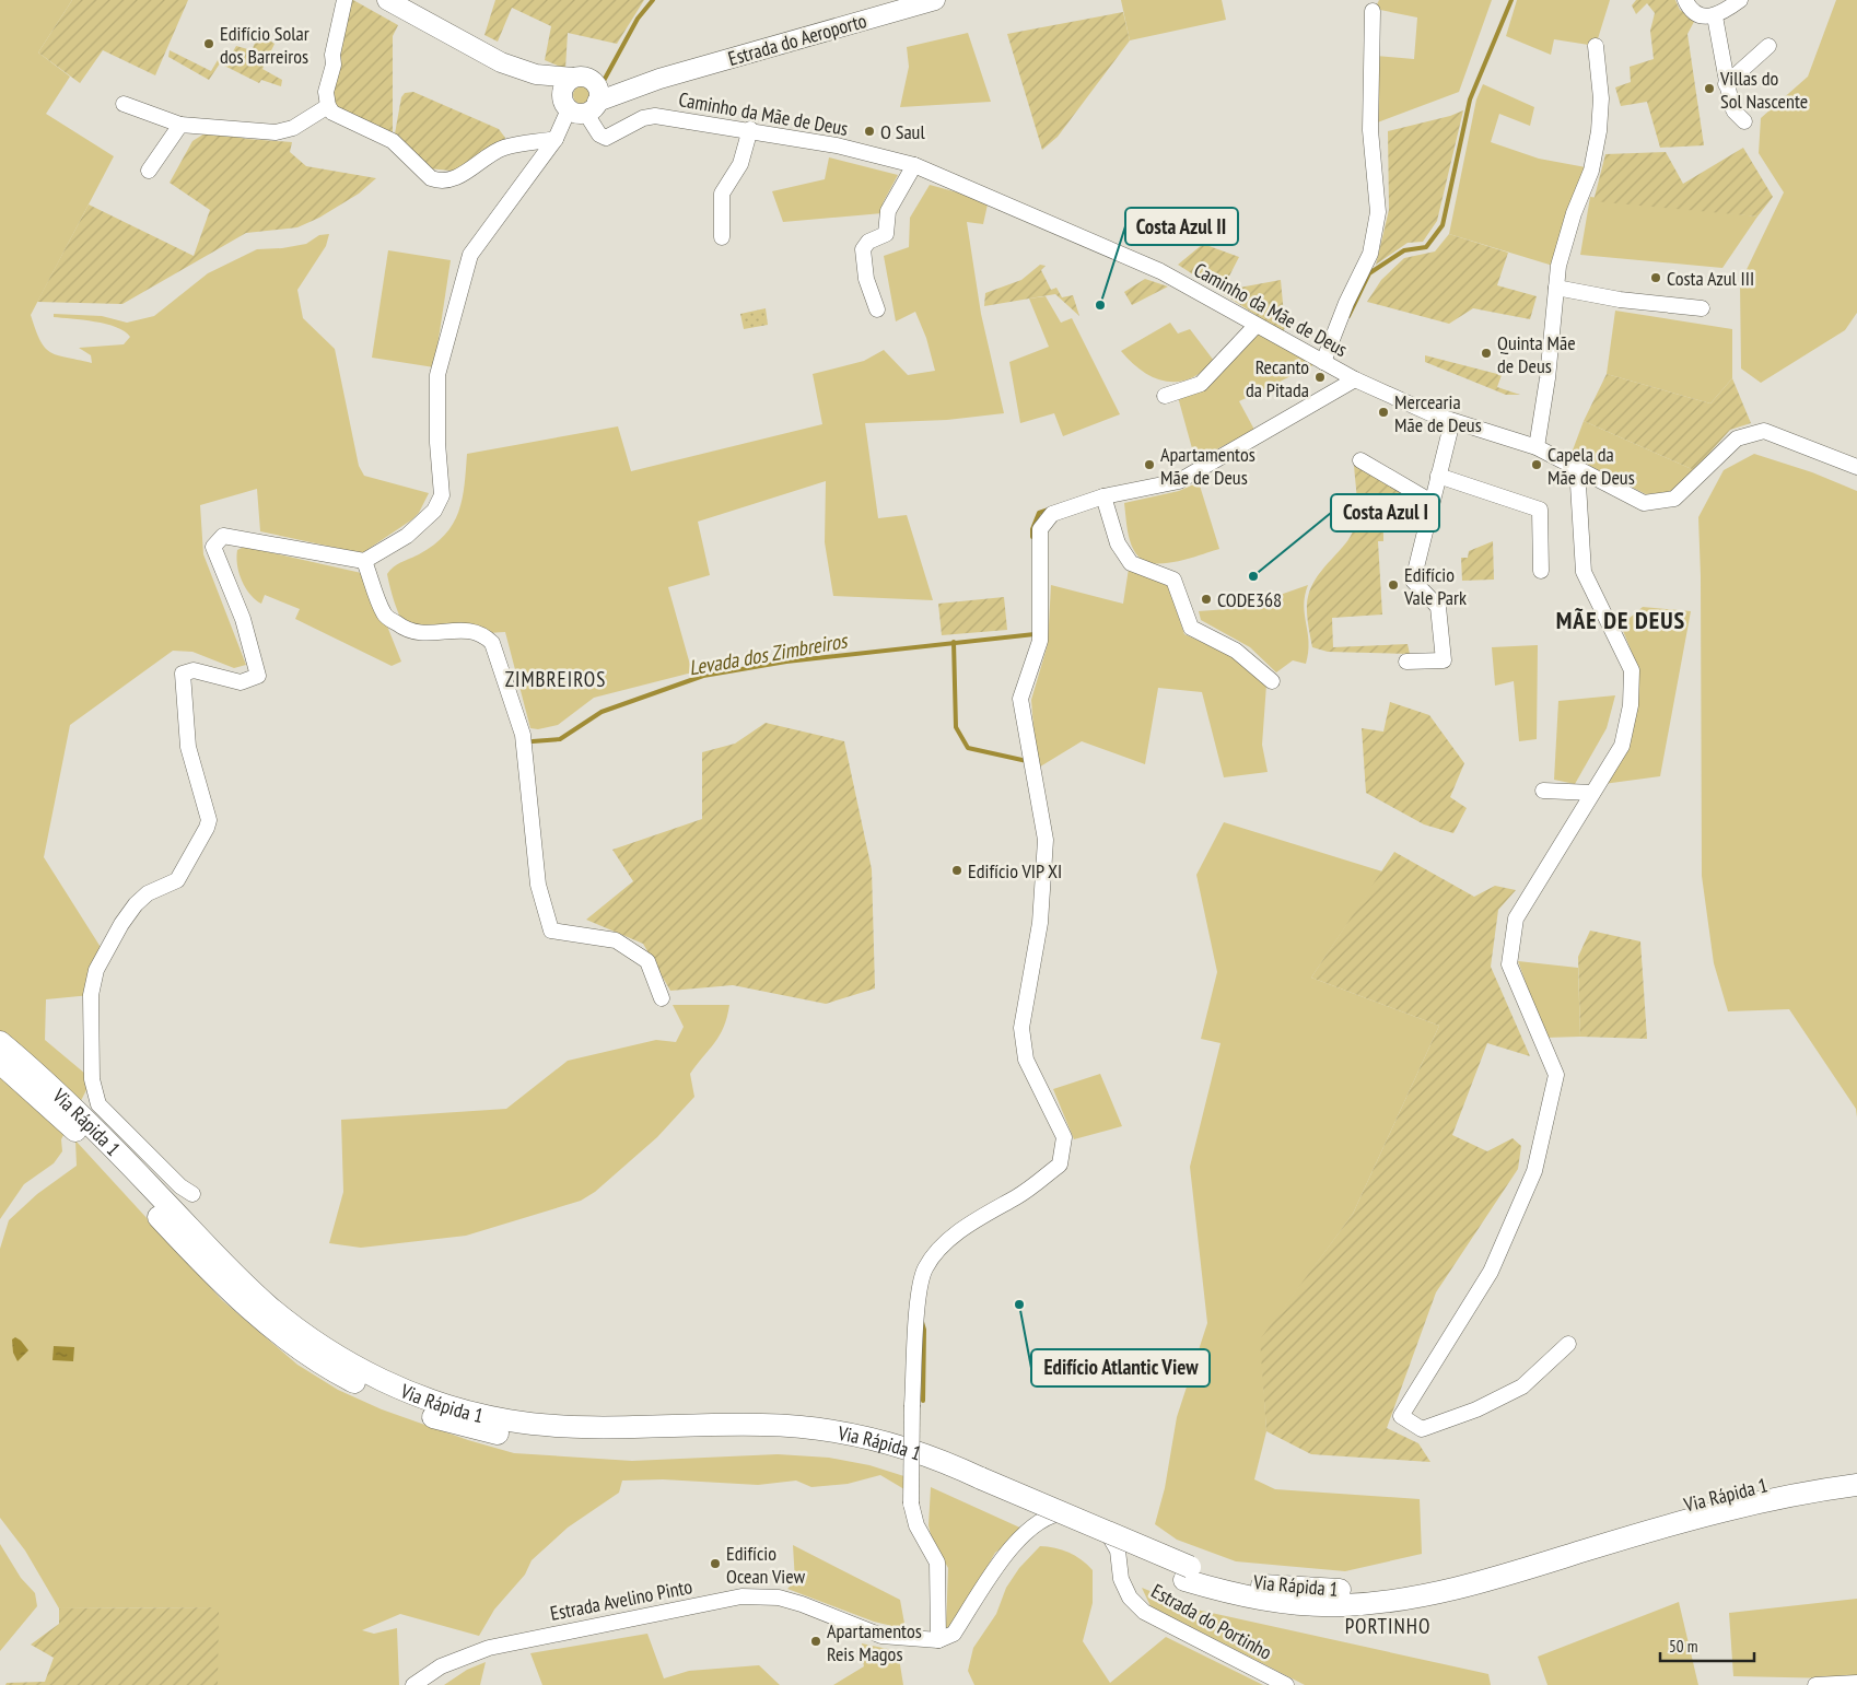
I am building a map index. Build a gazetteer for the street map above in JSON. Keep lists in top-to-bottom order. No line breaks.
{"streets":{"highway":["Via Rápida 1"],"main road":["Estrada do Aeroporto"],"street":["Caminho da Mãe de Deus","Estrada Avelino Pinto","Estrada do Portinho"]},"crossings":[["Estrada do Aeroporto","Caminho da Mãe de Deus"],["Estrada Avelino Pinto","Estrada do Portinho"]],"districts":["MÃE DE DEUS","ZIMBREIROS","PORTINHO"],"water":["Levada dos Zimbreiros"],"places":["Edifício Solar dos Barreiros","Villas do Sol Nascente","O Saul","Costa Azul III","Costa Azul II","Quinta Mãe de Deus","Recanto da Pitada","Mercearia Mãe de Deus","Apartamentos Mãe de Deus","Capela da Mãe de Deus","Costa Azul I","Edifício Vale Park","CODE368","Edifício VIP XI","Edifício Atlantic View","Edifício Ocean View","Apartamentos Reis Magos"],"scale_bar":"50 m"}
